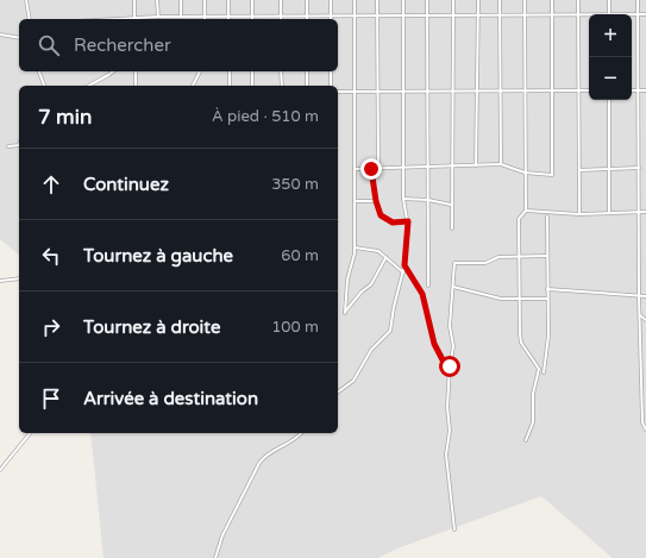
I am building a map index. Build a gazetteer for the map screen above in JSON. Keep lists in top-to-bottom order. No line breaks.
{"page":{"map_buttons":["+","−"],"search":"Rechercher","heading":["7 min","À pied · 510 m"],"list":[["Continuez","350 m"],["Tournez à gauche","60 m"],["Tournez à droite","100 m"],"Arrivée à destination"]}}
